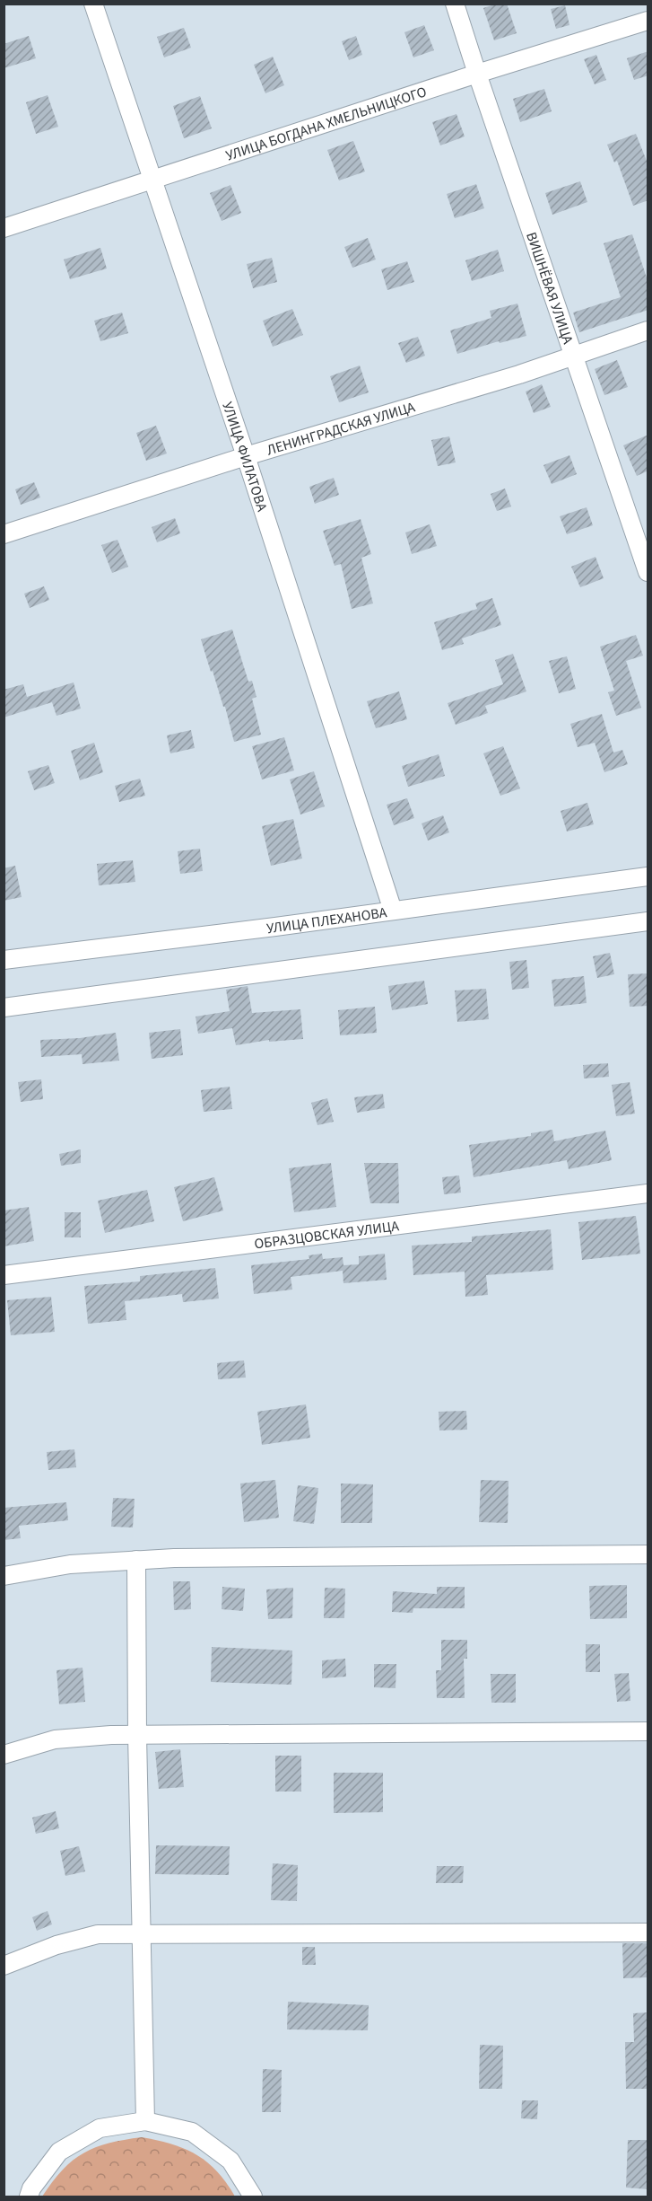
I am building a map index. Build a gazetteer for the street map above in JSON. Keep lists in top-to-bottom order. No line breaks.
{"streets":{"street":["УЛИЦА БОГДАНА ХМЕЛЬНИЦКОГО","ВИШНЁВАЯ УЛИЦА","ЛЕНИНГРАДСКАЯ УЛИЦА","УЛИЦА ФИЛАТОВА","УЛИЦА ПЛЕХАНОВА","ОБРАЗЦОВСКАЯ УЛИЦА"]},"crossings":[["УЛИЦА БОГДАНА ХМЕЛЬНИЦКОГО","ВИШНЁВАЯ УЛИЦА"],["УЛИЦА БОГДАНА ХМЕЛЬНИЦКОГО","УЛИЦА ФИЛАТОВА"],["ВИШНЁВАЯ УЛИЦА","ЛЕНИНГРАДСКАЯ УЛИЦА"],["ЛЕНИНГРАДСКАЯ УЛИЦА","УЛИЦА ФИЛАТОВА"],["УЛИЦА ФИЛАТОВА","УЛИЦА ПЛЕХАНОВА"]]}
